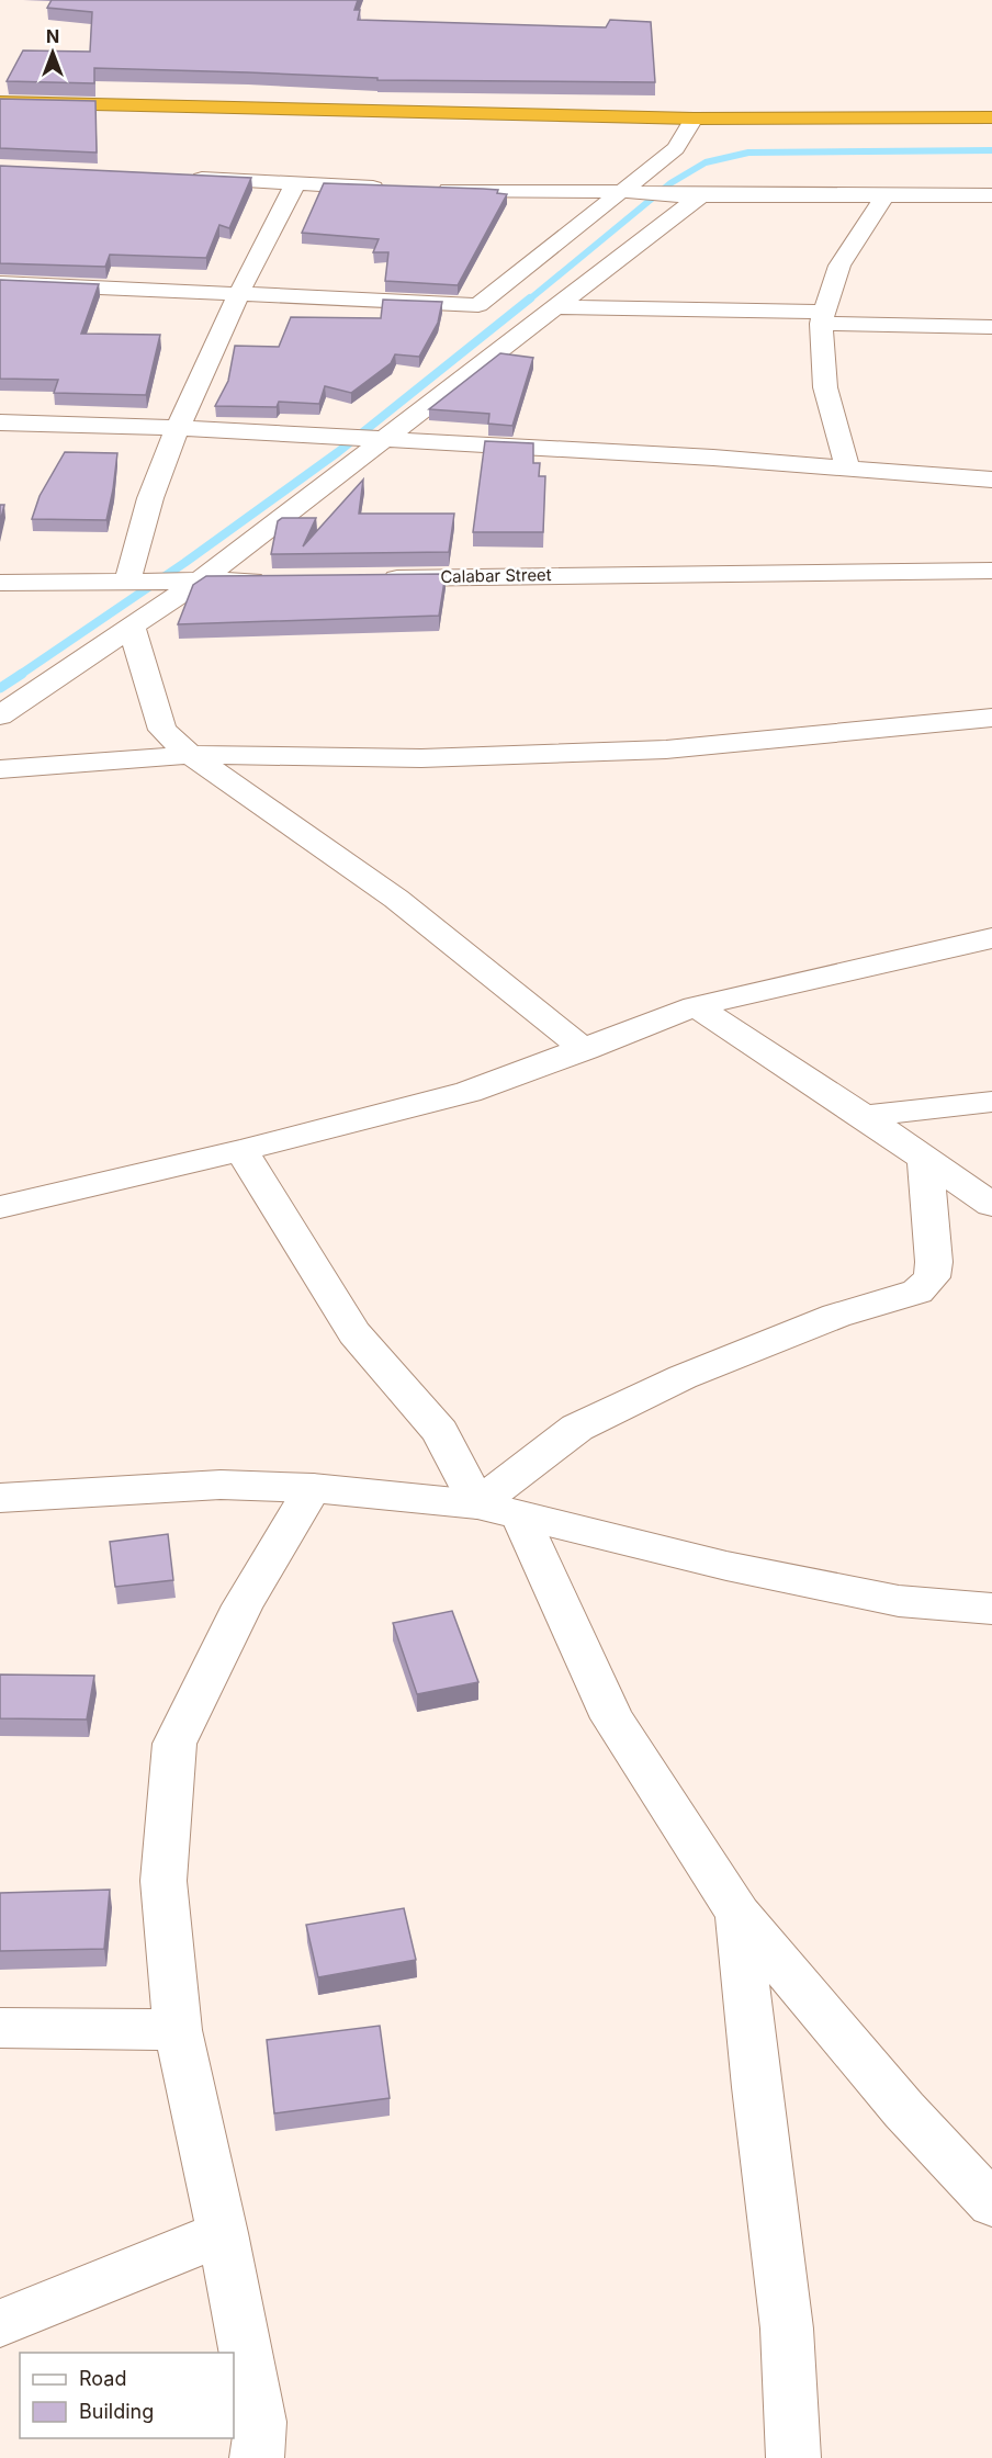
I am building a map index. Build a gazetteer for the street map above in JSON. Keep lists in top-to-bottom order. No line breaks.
{"streets":{"street":["Calabar Street"]},"legend":["Road","Building"],"north":"top"}
